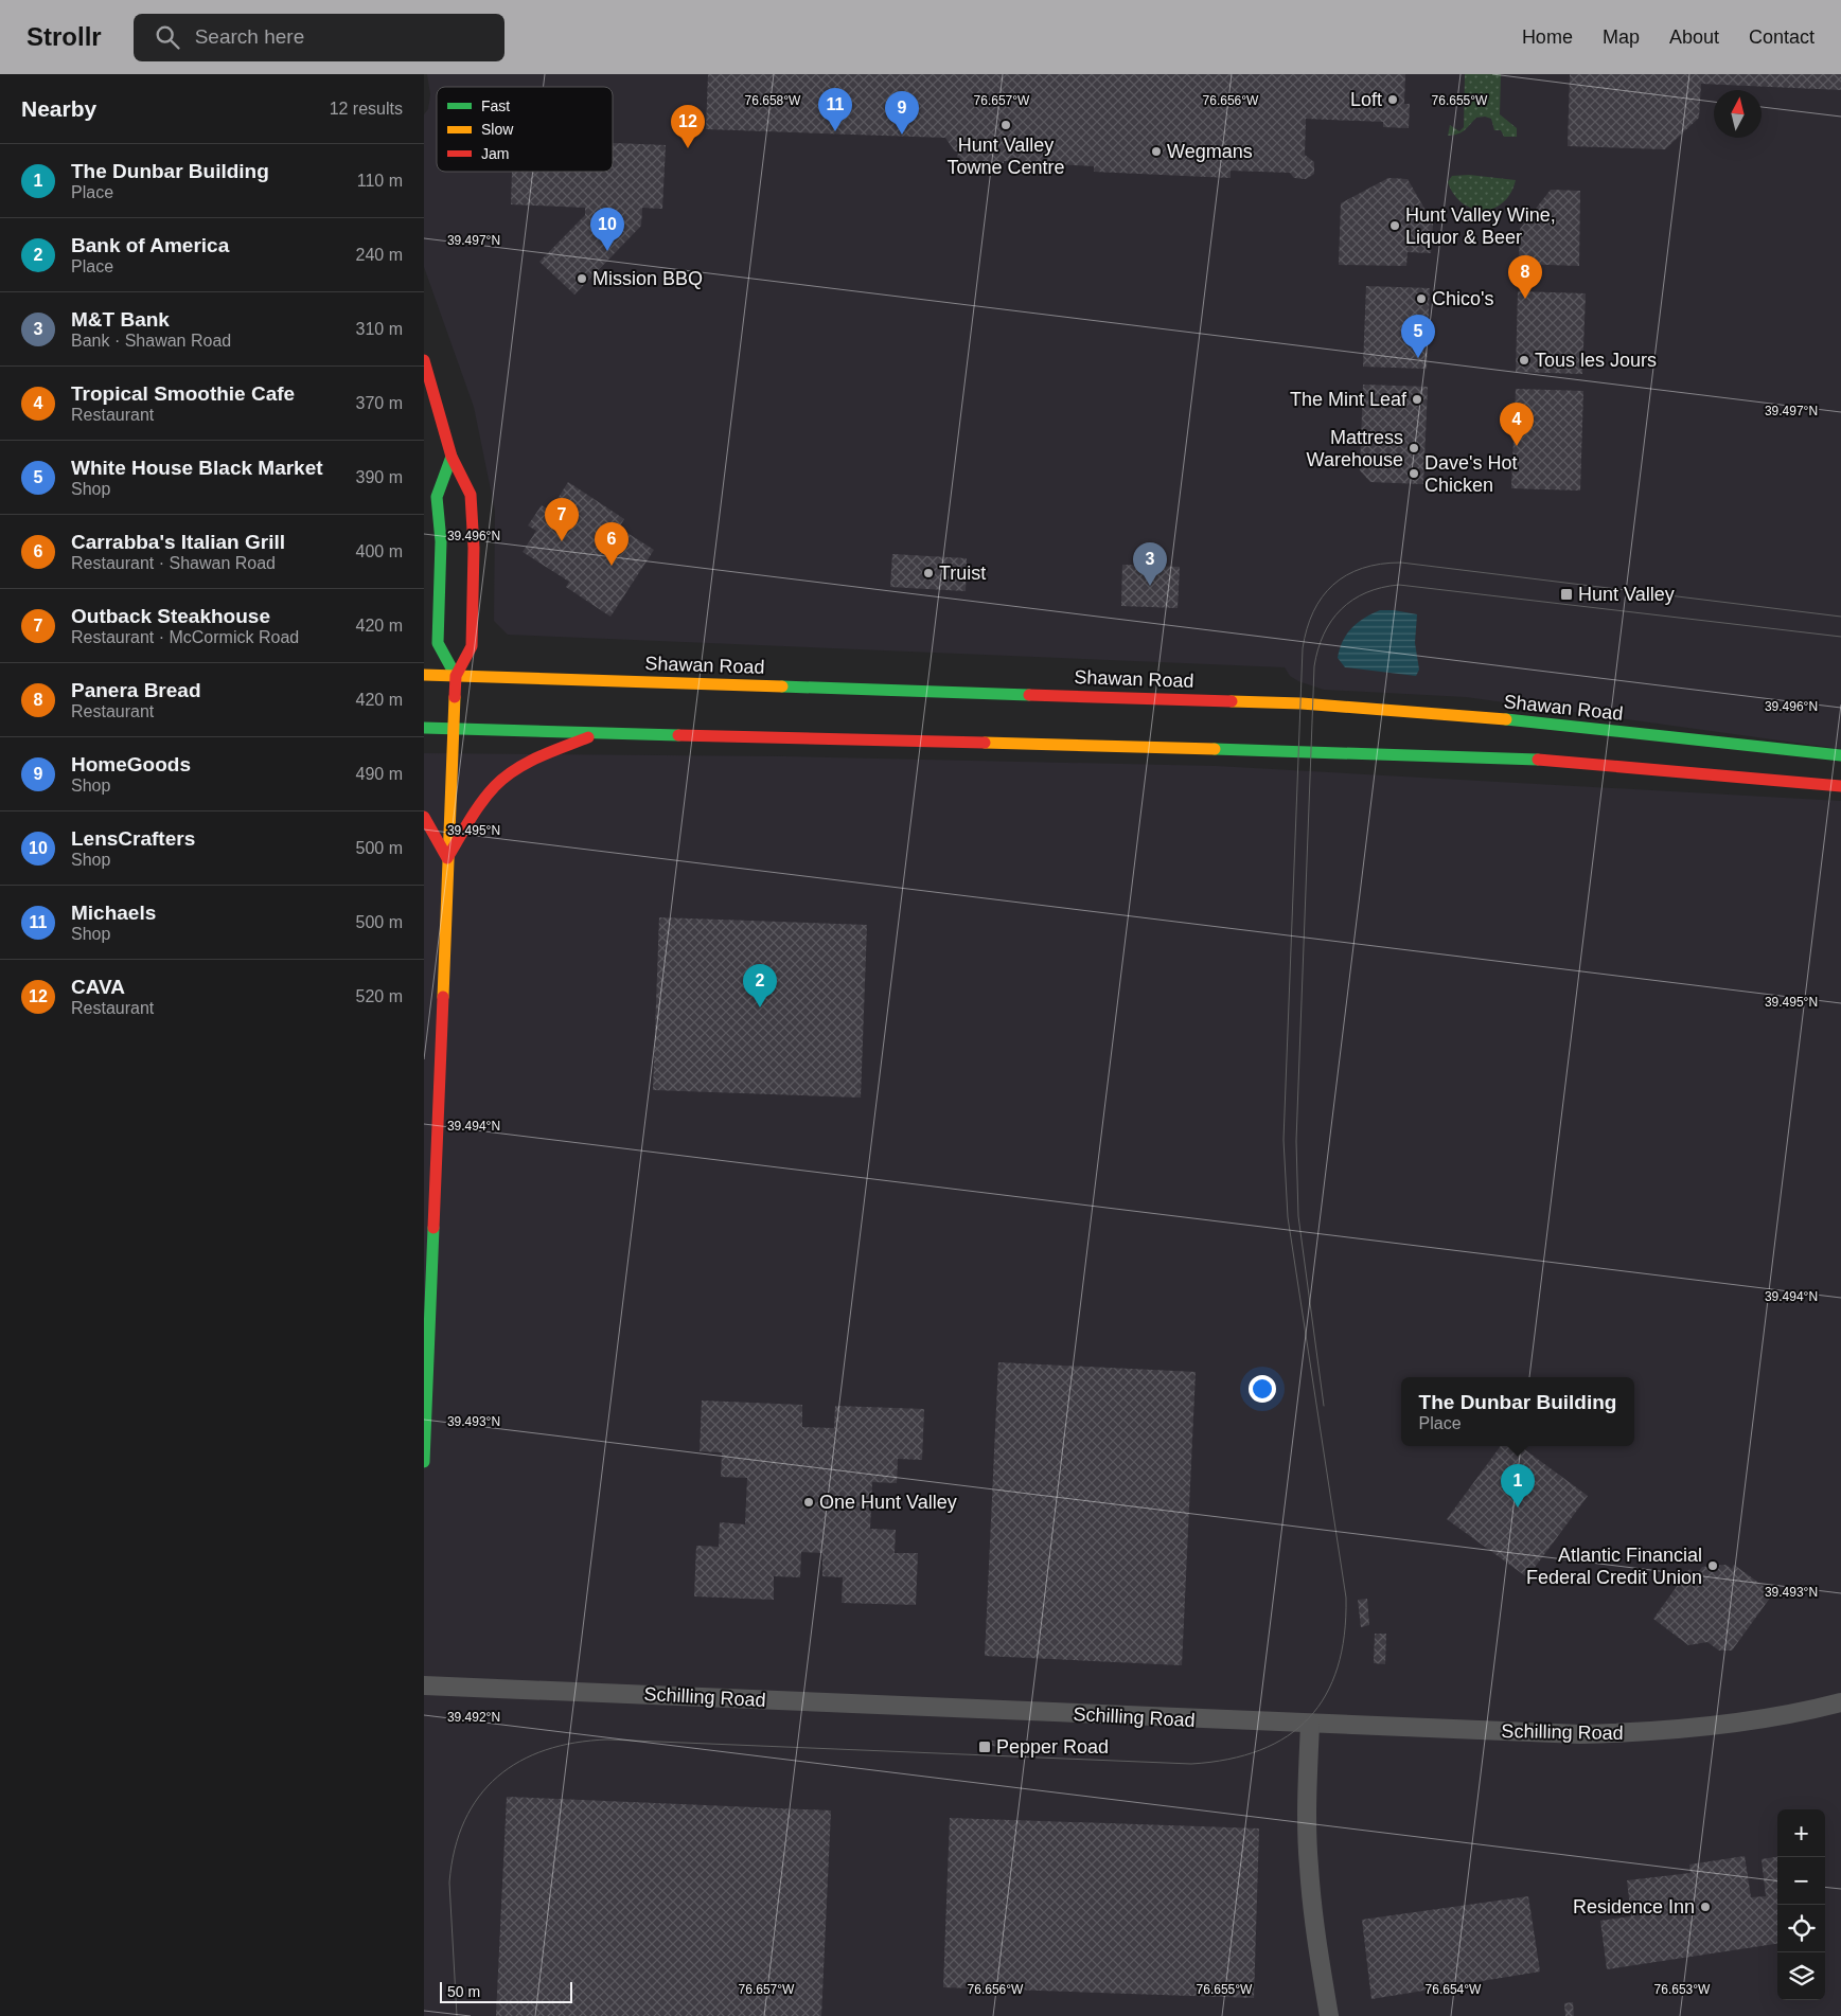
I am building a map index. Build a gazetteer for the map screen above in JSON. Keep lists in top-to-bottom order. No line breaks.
{"streets":{"main road":["Shawan Road"],"street":["Schilling Road"]},"places":{"other":["Loft","Hunt Valley Towne Centre","Wegmans","Hunt Valley Wine, Liquor & Beer","Mission BBQ","Chico's","Tous les Jours","The Mint Leaf","Mattress Warehouse","Dave's Hot Chicken","Truist","One Hunt Valley","Atlantic Financial Federal Credit Union","Residence Inn"],"transit":["Hunt Valley","Pepper Road"]},"legend":["Fast","Slow","Jam"],"scale_bar":"50 m","north":"top","page":{"header":"Strollr","search":"Search here","nav":["Home","Map","About","Contact"],"heading":["Nearby","12 results"],"pins":["11","9","12","10","8","5","4","7","6","3","2","1"],"list":[{"mark":"1","name":"The Dunbar Building","note":"Place","value":"110 m"},{"mark":"2","name":"Bank of America","note":"Place","value":"240 m"},{"mark":"3","name":"M&T Bank","note":"Bank · Shawan Road","value":"310 m"},{"mark":"4","name":"Tropical Smoothie Cafe","note":"Restaurant","value":"370 m"},{"mark":"5","name":"White House Black Market","note":"Shop","value":"390 m"},{"mark":"6","name":"Carrabba's Italian Grill","note":"Restaurant · Shawan Road","value":"400 m"},{"mark":"7","name":"Outback Steakhouse","note":"Restaurant · McCormick Road","value":"420 m"},{"mark":"8","name":"Panera Bread","note":"Restaurant","value":"420 m"},{"mark":"9","name":"HomeGoods","note":"Shop","value":"490 m"},{"mark":"10","name":"LensCrafters","note":"Shop","value":"500 m"},{"mark":"11","name":"Michaels","note":"Shop","value":"500 m"},{"mark":"12","name":"CAVA","note":"Restaurant","value":"520 m"}],"popup":["The Dunbar Building","Place"],"map_buttons":["+","−"],"scale":"50 m"},"coordinates":["76.658°W","76.657°W","76.656°W","76.655°W","39.497°N","39.496°N","39.495°N","39.494°N","39.493°N","39.492°N","76.654°W","76.653°W"]}
